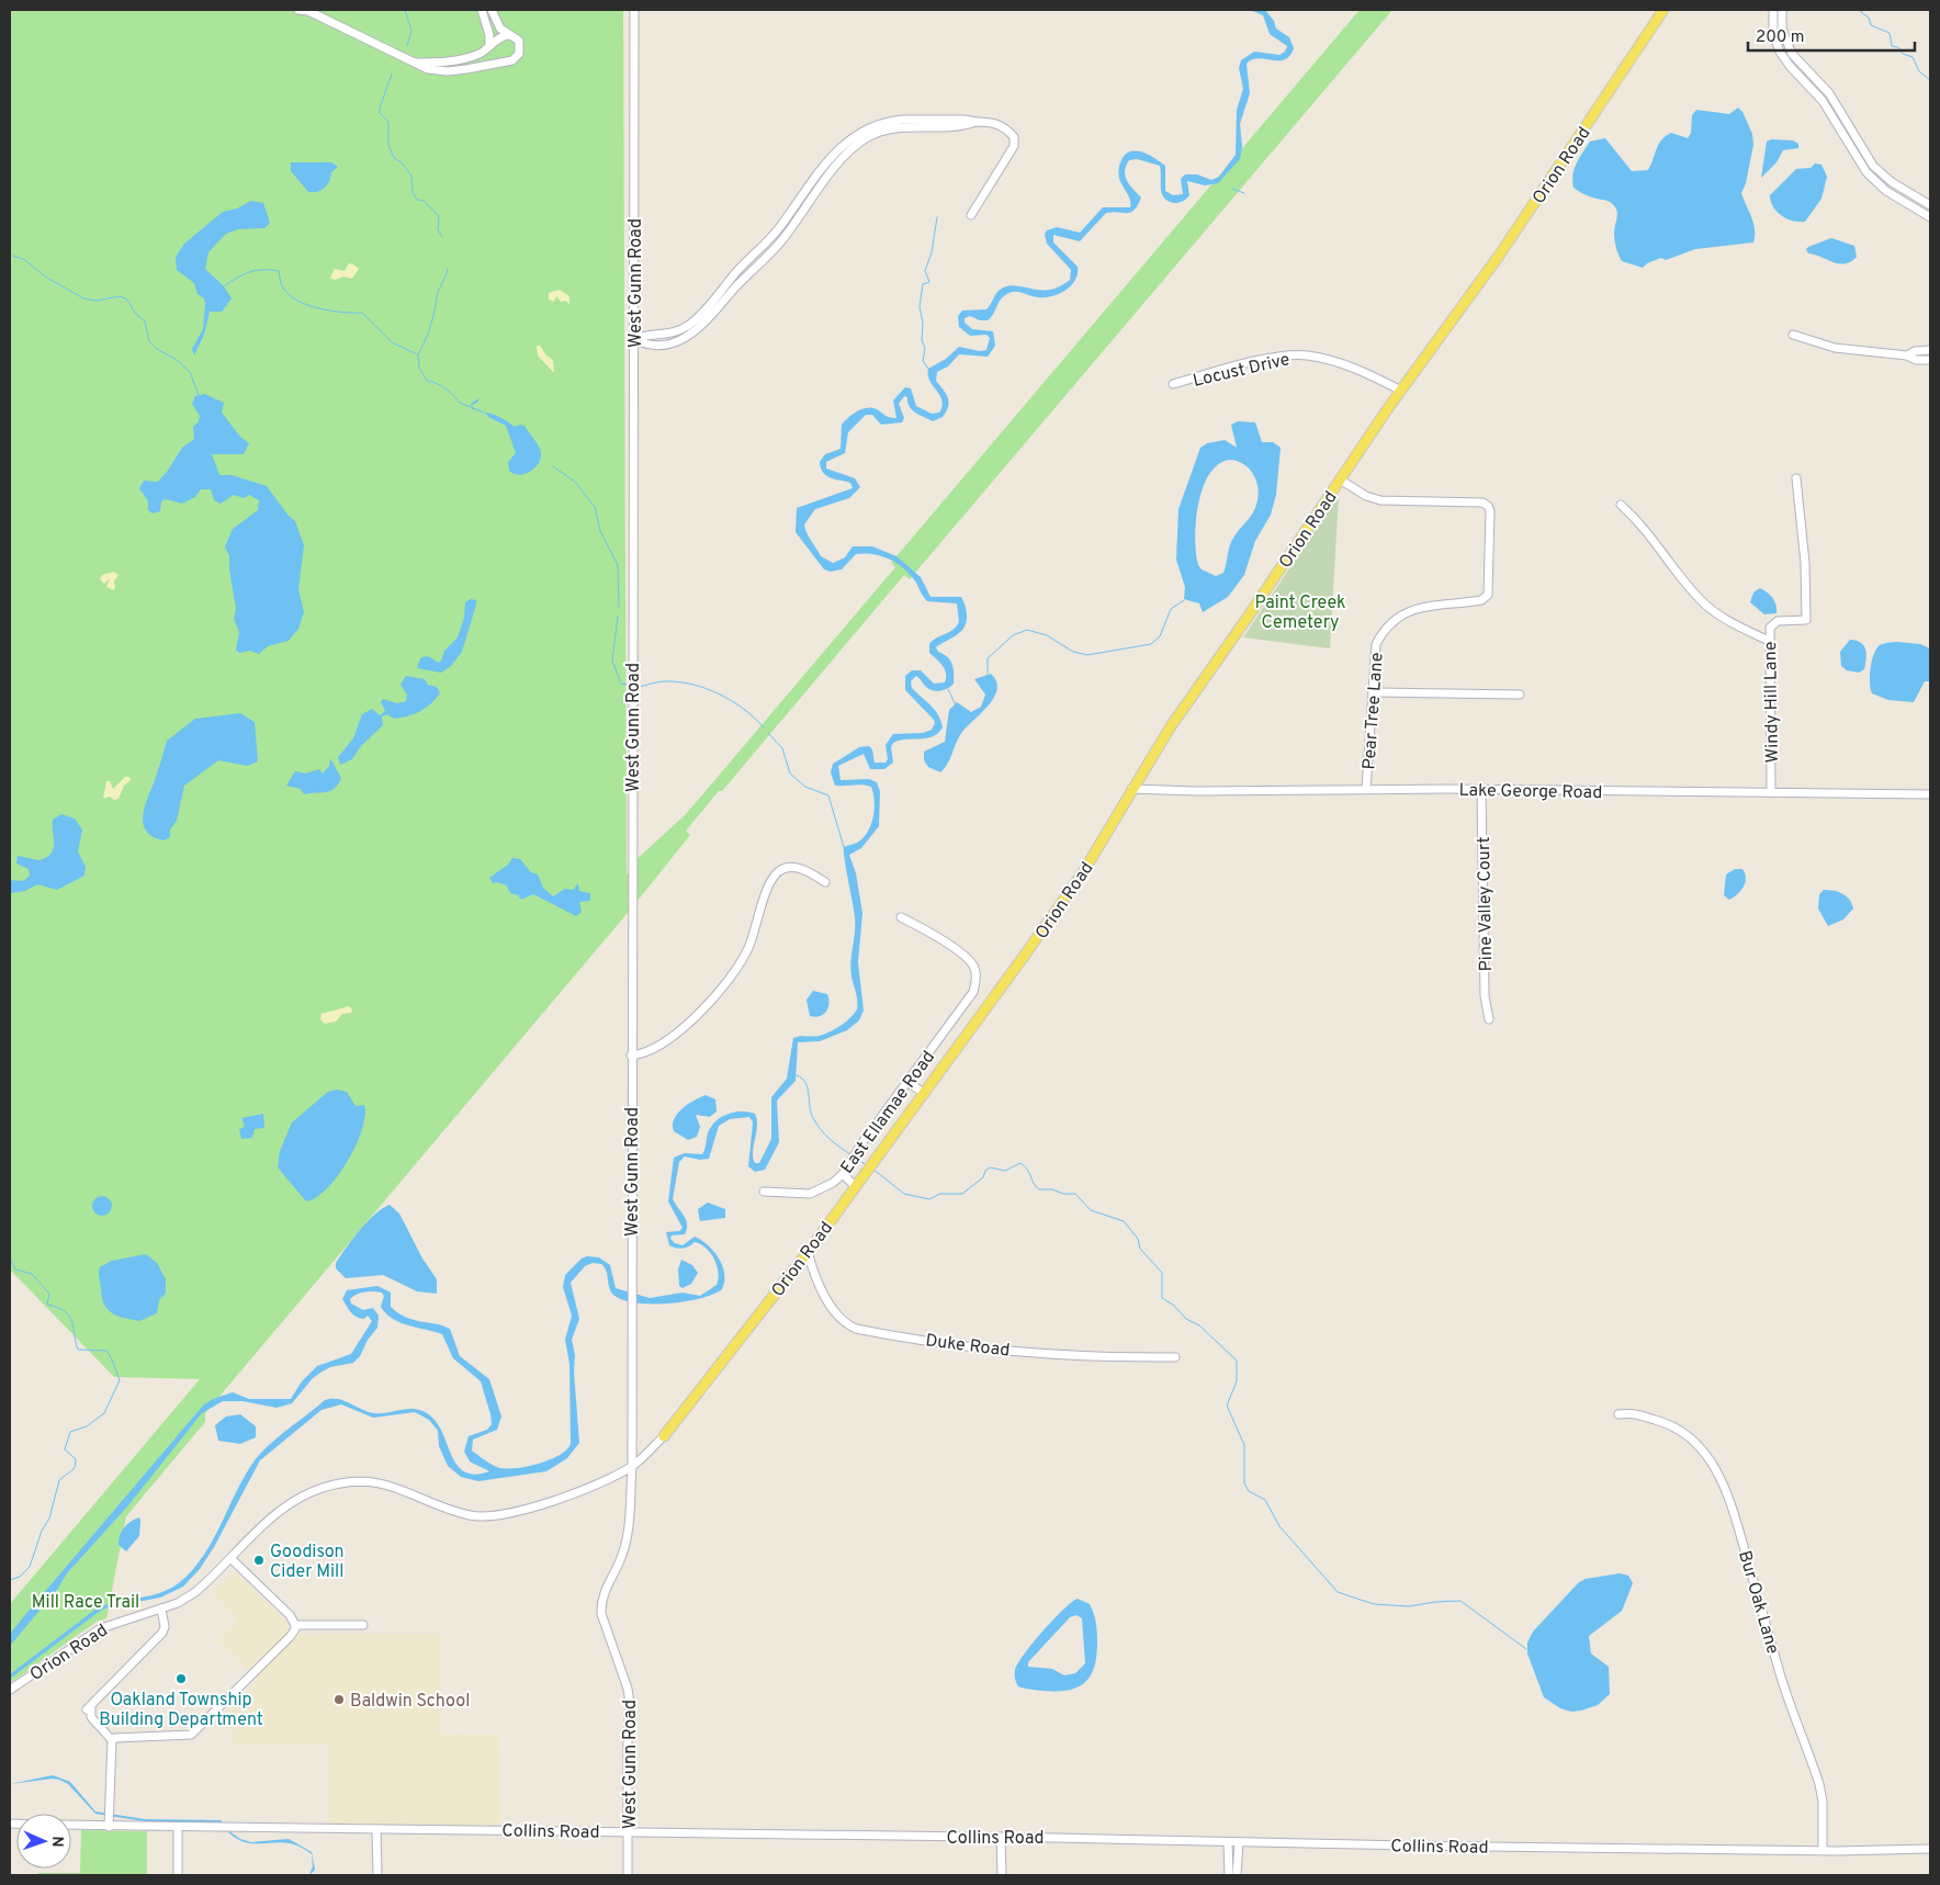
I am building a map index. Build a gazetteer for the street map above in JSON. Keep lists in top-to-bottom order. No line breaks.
{"streets":{"main road":["Orion Road"],"street":["West Gunn Road","Locust Drive","Windy Hill Lane","Pear Tree Lane","Lake George Road","Pine Valley Court","East Ellamae Road","Duke Road","Bur Oak Lane","Collins Road"]},"crossings":[["Orion Road","West Gunn Road"],["Orion Road","Locust Drive"],["Orion Road","Pear Tree Lane"],["Orion Road","Lake George Road"],["Orion Road","Duke Road"],["West Gunn Road","Collins Road"],["Windy Hill Lane","Lake George Road"],["Pear Tree Lane","Lake George Road"],["Lake George Road","Pine Valley Court"],["Bur Oak Lane","Collins Road"]],"parks":["Paint Creek Cemetery","Mill Race Trail"],"places":["Goodison Cider Mill","Oakland Township Building Department","Baldwin School"],"scale_bar":"200 m","north":"right"}
